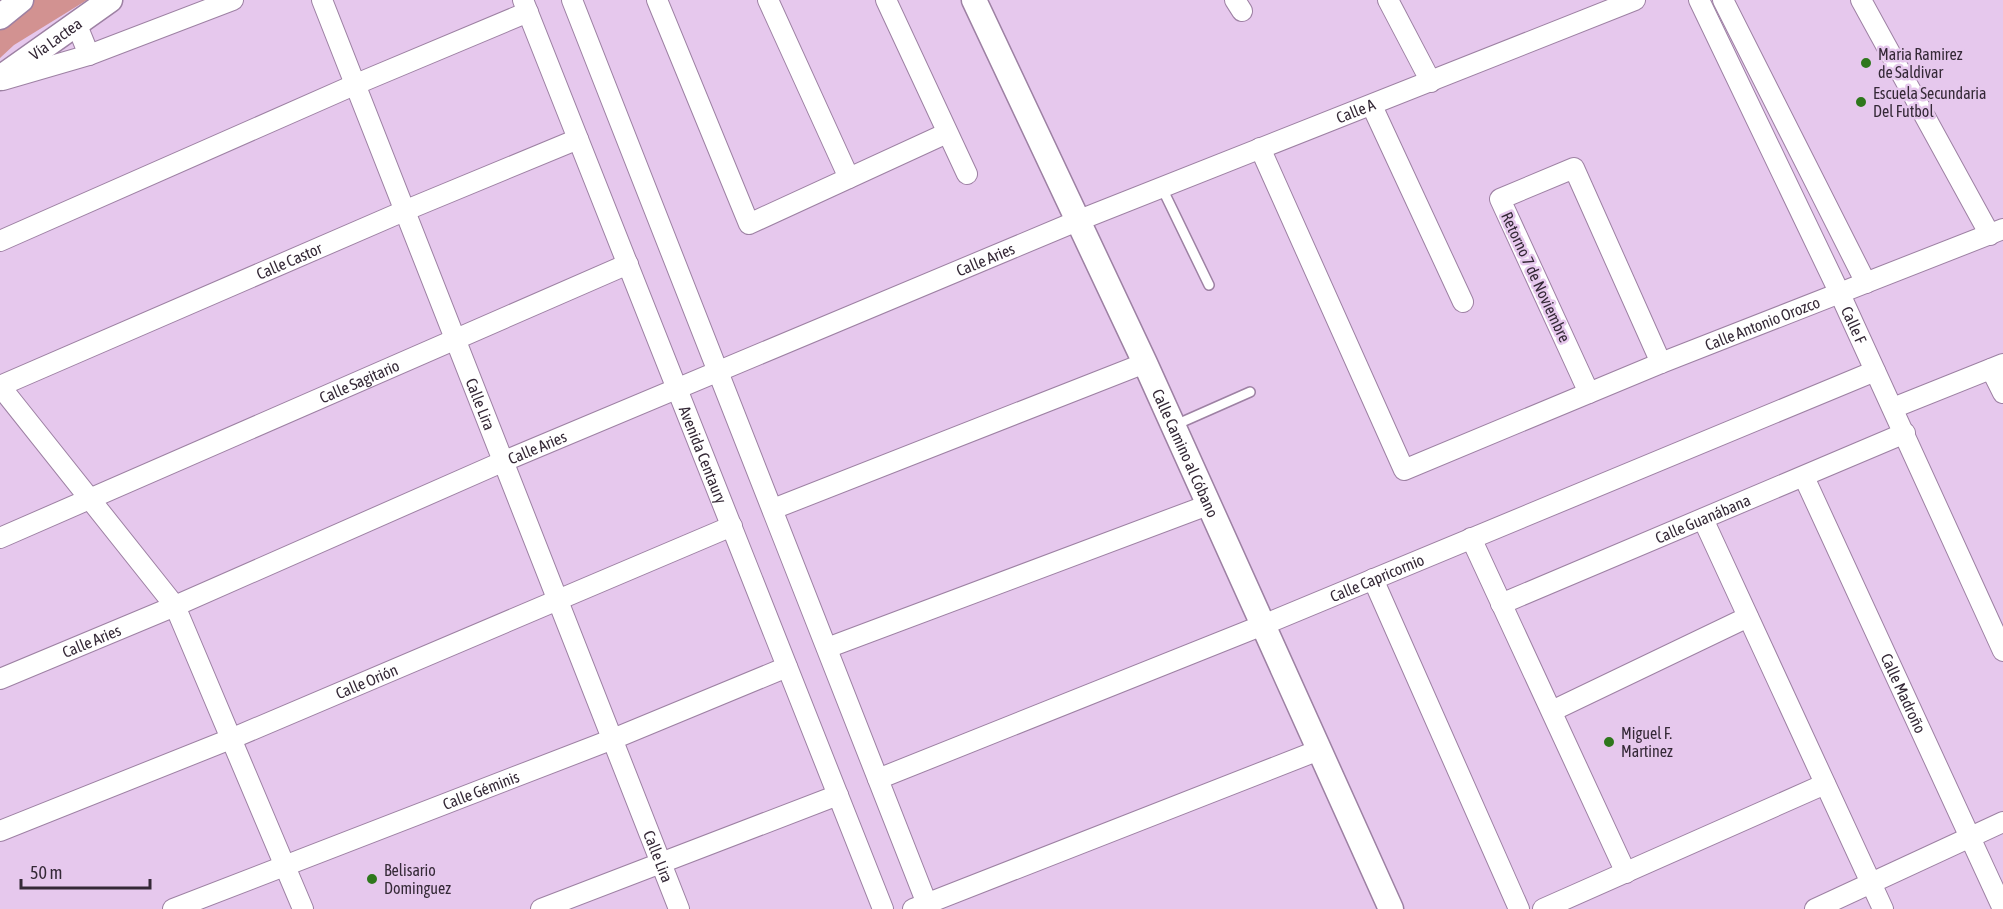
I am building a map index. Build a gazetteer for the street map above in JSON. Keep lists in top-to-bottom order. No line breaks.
{"streets":{"street":["Vía Lactea","Calle A","Calle Aries","Calle Castor","Retorno 7 de Noviembre","Calle Antonio Orozco","Calle F","Calle Sagitario","Calle Lira","Calle Camino al Cóbano","Avenida Centaury","Calle Guanábana","Calle Capricornio","Calle Orión","Calle Madroño","Calle Géminis"]},"crossings":[["Calle A","Calle Aries"],["Calle A","Calle Antonio Orozco"],["Calle A","Calle Camino al Cóbano"],["Calle Aries","Calle Lira"],["Calle Aries","Calle Camino al Cóbano"],["Calle Aries","Avenida Centaury"],["Calle Castor","Calle Lira"],["Calle Castor","Avenida Centaury"],["Retorno 7 de Noviembre","Calle Antonio Orozco"],["Calle Antonio Orozco","Calle F"],["Calle F","Calle Guanábana"],["Calle F","Calle Capricornio"],["Calle Sagitario","Calle Lira"],["Calle Sagitario","Avenida Centaury"],["Calle Lira","Calle Orión"],["Calle Lira","Calle Géminis"],["Calle Camino al Cóbano","Calle Capricornio"],["Avenida Centaury","Calle Orión"],["Avenida Centaury","Calle Géminis"],["Calle Guanábana","Calle Madroño"]],"places":["Maria Ramirez de Saldivar","Escuela Secundaria Del Futbol","Miguel F. Martinez","Belisario Dominguez"],"scale_bar":"50 m"}
